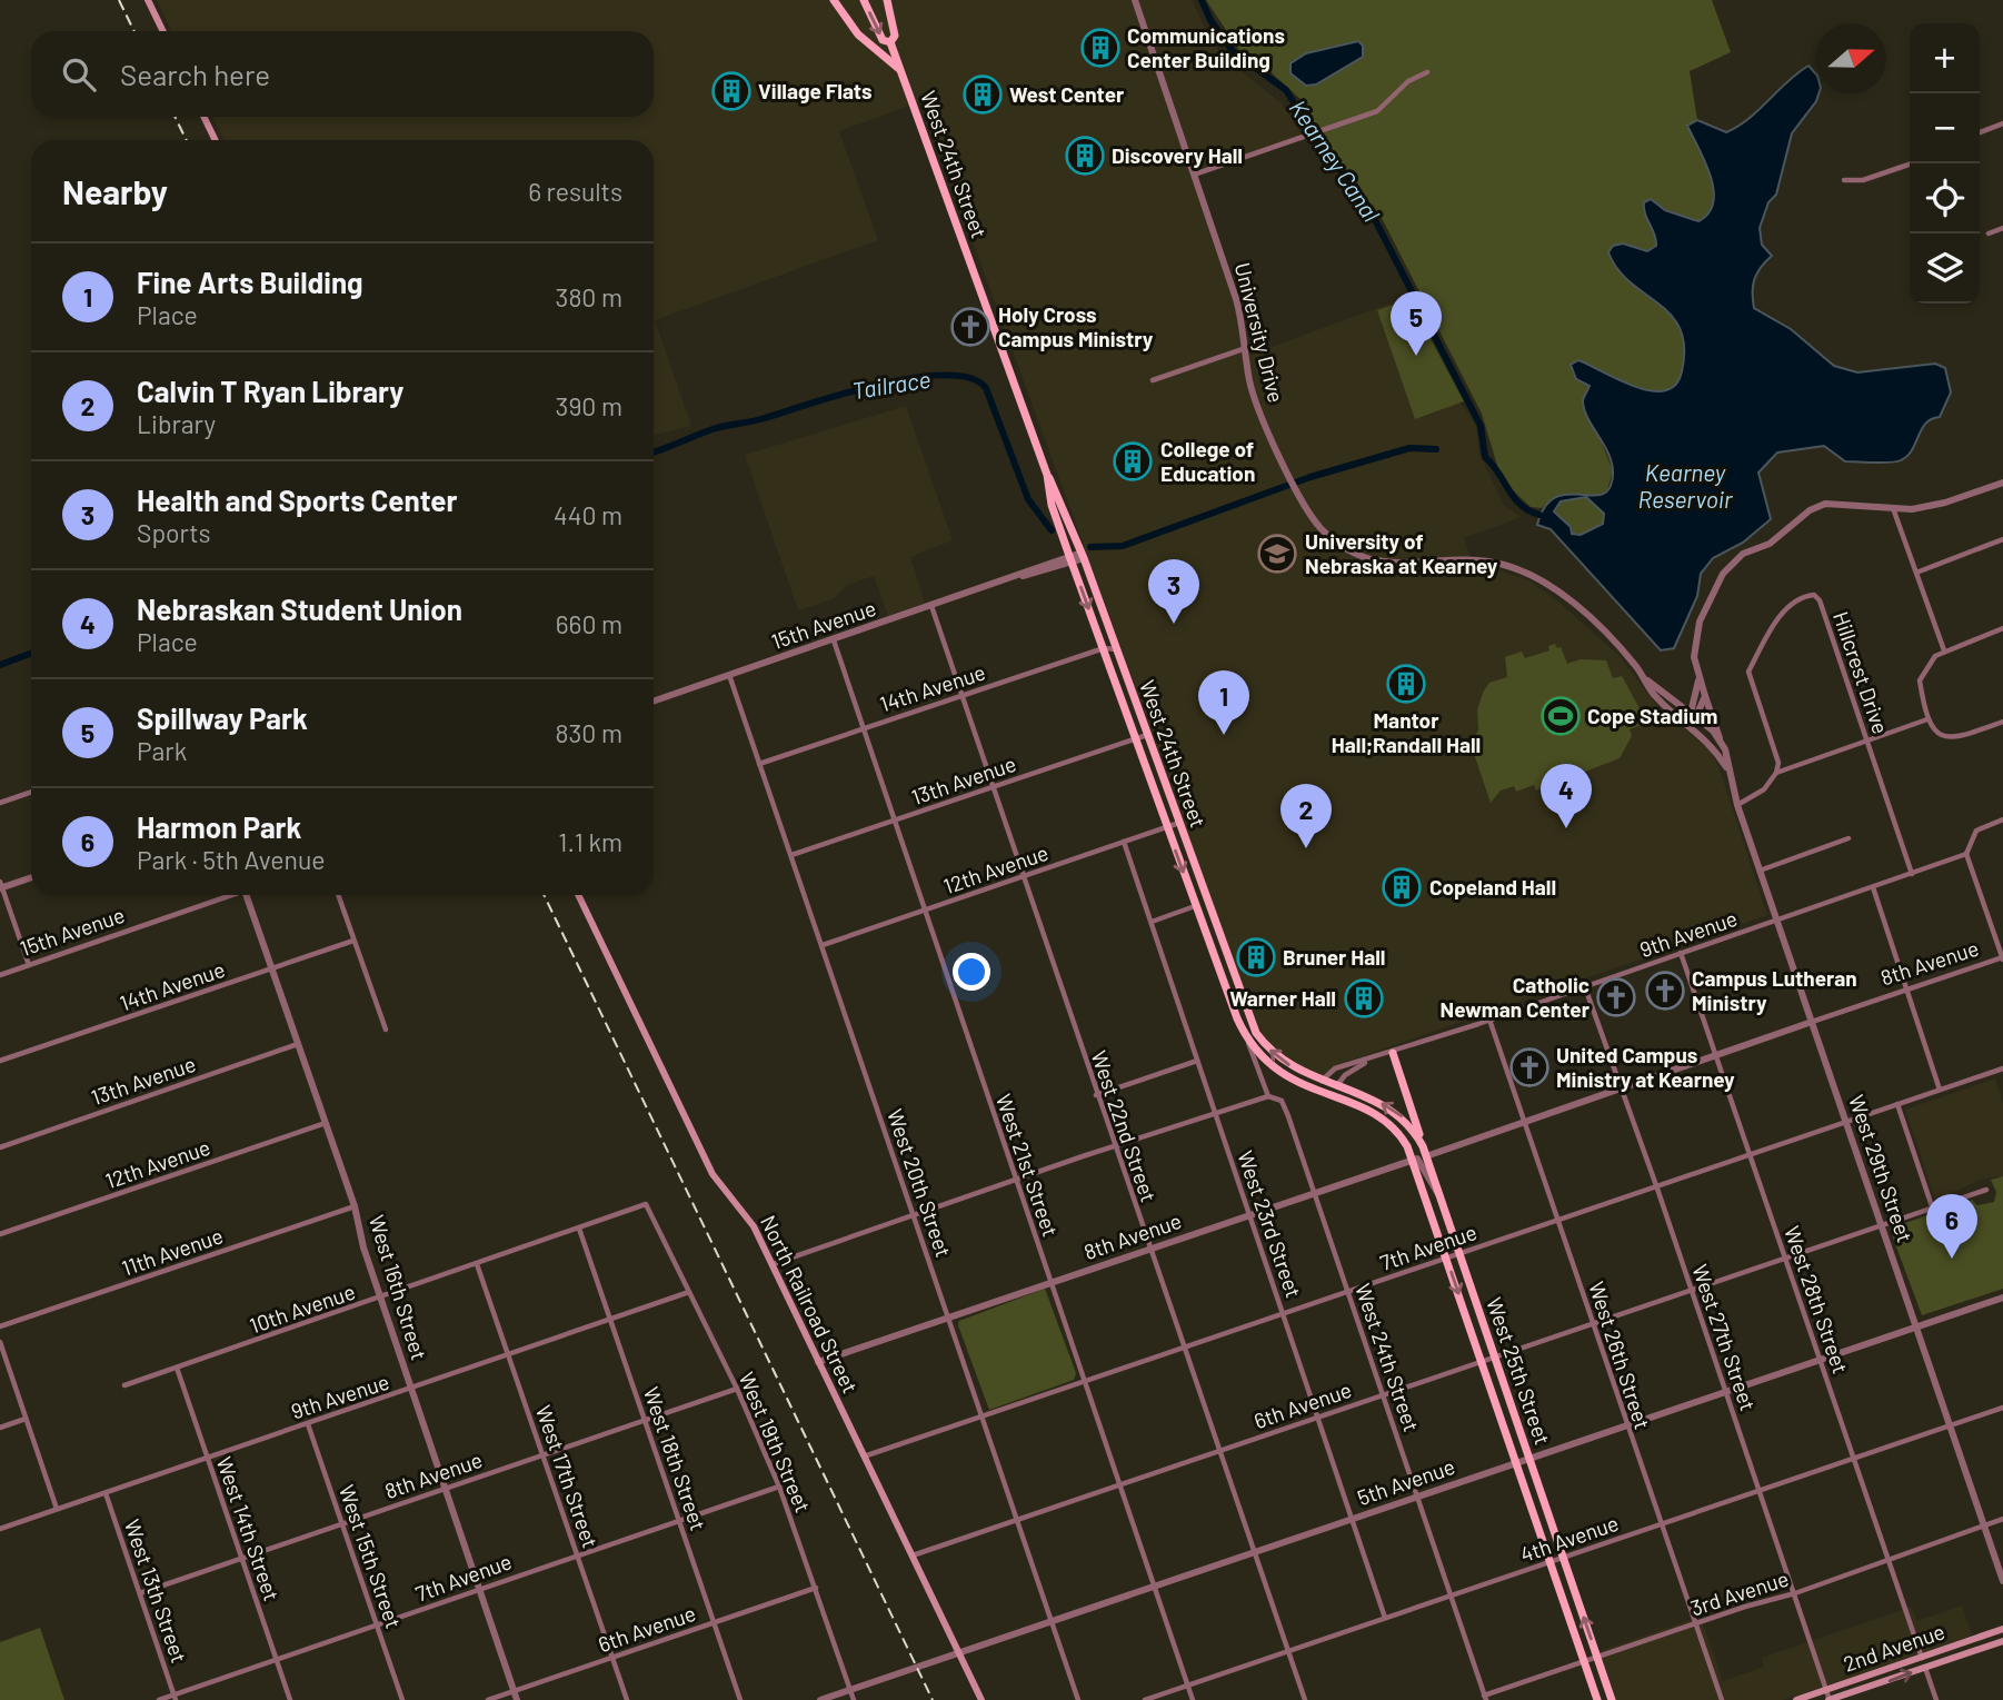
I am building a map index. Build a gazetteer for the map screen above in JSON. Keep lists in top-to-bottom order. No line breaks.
{"streets":{"main road":["West 24th Street","North Railroad Street","West 25th Street","2nd Avenue"],"street":["University Drive","15th Avenue","Hillcrest Drive","14th Avenue","13th Avenue","12th Avenue","9th Avenue","8th Avenue","West 22nd Street","West 21st Street","West 29th Street","West 20th Street","West 23rd Street","7th Avenue","11th Avenue","West 16th Street","West 28th Street","10th Avenue","West 27th Street","West 26th Street","6th Avenue","West 19th Street","West 18th Street","West 17th Street","5th Avenue","West 14th Street","4th Avenue","West 15th Street","West 13th Street","3rd Avenue"]},"crossings":[["West 24th Street","15th Avenue"],["West 24th Street","14th Avenue"],["West 24th Street","13th Avenue"],["West 24th Street","12th Avenue"],["West 24th Street","9th Avenue"],["West 24th Street","8th Avenue"],["West 24th Street","7th Avenue"],["West 24th Street","West 25th Street"],["West 24th Street","6th Avenue"],["West 24th Street","5th Avenue"],["West 24th Street","4th Avenue"],["West 24th Street","3rd Avenue"],["University Drive","West 29th Street"],["15th Avenue","West 22nd Street"],["15th Avenue","West 21st Street"],["15th Avenue","West 20th Street"],["Hillcrest Drive","9th Avenue"],["14th Avenue","West 22nd Street"],["14th Avenue","West 21st Street"],["14th Avenue","West 20th Street"],["14th Avenue","West 16th Street"],["13th Avenue","West 22nd Street"],["13th Avenue","West 21st Street"],["13th Avenue","West 20th Street"],["13th Avenue","West 16th Street"],["12th Avenue","West 22nd Street"],["12th Avenue","West 21st Street"],["12th Avenue","West 20th Street"],["12th Avenue","West 23rd Street"],["12th Avenue","West 16th Street"],["9th Avenue","West 29th Street"],["9th Avenue","West 16th Street"],["9th Avenue","West 28th Street"],["9th Avenue","West 27th Street"],["9th Avenue","West 26th Street"],["9th Avenue","West 19th Street"],["9th Avenue","West 18th Street"],["9th Avenue","West 17th Street"],["9th Avenue","West 14th Street"],["9th Avenue","West 15th Street"],["9th Avenue","West 13th Street"],["8th Avenue","West 22nd Street"],["8th Avenue","West 21st Street"],["8th Avenue","West 29th Street"],["8th Avenue","West 20th Street"],["8th Avenue","West 23rd Street"],["8th Avenue","West 16th Street"],["8th Avenue","West 28th Street"],["8th Avenue","North Railroad Street"],["8th Avenue","West 27th Street"],["8th Avenue","West 26th Street"],["8th Avenue","West 25th Street"],["8th Avenue","West 19th Street"],["8th Avenue","West 18th Street"],["8th Avenue","West 17th Street"],["8th Avenue","West 14th Street"],["8th Avenue","West 15th Street"],["8th Avenue","West 13th Street"],["West 22nd Street","7th Avenue"],["West 22nd Street","6th Avenue"],["West 22nd Street","5th Avenue"],["West 22nd Street","4th Avenue"],["West 21st Street","7th Avenue"],["West 21st Street","6th Avenue"],["West 21st Street","5th Avenue"],["West 21st Street","4th Avenue"],["West 29th Street","7th Avenue"],["West 29th Street","6th Avenue"],["West 29th Street","5th Avenue"],["West 29th Street","4th Avenue"],["West 29th Street","3rd Avenue"],["West 20th Street","7th Avenue"],["West 20th Street","6th Avenue"],["West 20th Street","5th Avenue"],["West 23rd Street","7th Avenue"],["West 23rd Street","6th Avenue"],["West 23rd Street","5th Avenue"],["West 23rd Street","4th Avenue"],["7th Avenue","West 16th Street"],["7th Avenue","West 28th Street"],["7th Avenue","North Railroad Street"],["7th Avenue","West 27th Street"],["7th Avenue","West 26th Street"],["7th Avenue","West 25th Street"],["7th Avenue","West 19th Street"],["7th Avenue","West 18th Street"],["7th Avenue","West 17th Street"],["7th Avenue","West 14th Street"],["7th Avenue","West 15th Street"],["7th Avenue","West 13th Street"],["11th Avenue","West 16th Street"],["West 16th Street","10th Avenue"],["West 16th Street","6th Avenue"],["West 28th Street","6th Avenue"],["West 28th Street","5th Avenue"],["West 28th Street","4th Avenue"],["West 28th Street","3rd Avenue"],["West 28th Street","2nd Avenue"],["North Railroad Street","6th Avenue"],["North Railroad Street","5th Avenue"],["10th Avenue","West 19th Street"],["10th Avenue","West 18th Street"],["10th Avenue","West 17th Street"],["10th Avenue","West 14th Street"],["West 27th Street","6th Avenue"],["West 27th Street","5th Avenue"],["West 27th Street","4th Avenue"],["West 27th Street","3rd Avenue"],["West 27th Street","2nd Avenue"],["West 26th Street","6th Avenue"],["West 26th Street","5th Avenue"],["West 26th Street","4th Avenue"],["West 26th Street","3rd Avenue"],["West 25th Street","6th Avenue"],["West 25th Street","5th Avenue"],["West 25th Street","4th Avenue"],["West 25th Street","3rd Avenue"],["6th Avenue","West 19th Street"],["6th Avenue","West 18th Street"],["6th Avenue","West 17th Street"],["West 19th Street","5th Avenue"]],"water":["Kearney Canal","Tailrace","Kearney Reservoir"],"places":{"building":["Communications Center Building","Village Flats","West Center","Discovery Hall","College of Education","Mantor Hall;Randall Hall","Copeland Hall","Bruner Hall","Warner Hall"],"church":["Holy Cross Campus Ministry","Campus Lutheran Ministry","Catholic Newman Center","United Campus Ministry at Kearney"],"school or university":["University of Nebraska at Kearney"],"sports":["Cope Stadium"]},"north":"right","page":{"map_buttons":["+","−"],"search":"Search here","heading":["Nearby","6 results"],"list":[{"mark":"1","name":"Fine Arts Building","note":"Place","value":"380 m"},{"mark":"2","name":"Calvin T Ryan Library","note":"Library","value":"390 m"},{"mark":"3","name":"Health and Sports Center","note":"Sports","value":"440 m"},{"mark":"4","name":"Nebraskan Student Union","note":"Place","value":"660 m"},{"mark":"5","name":"Spillway Park","note":"Park","value":"830 m"},{"mark":"6","name":"Harmon Park","note":"Park · 5th Avenue","value":"1.1 km"}],"pins":["5","3","1","4","2","6"]}}
